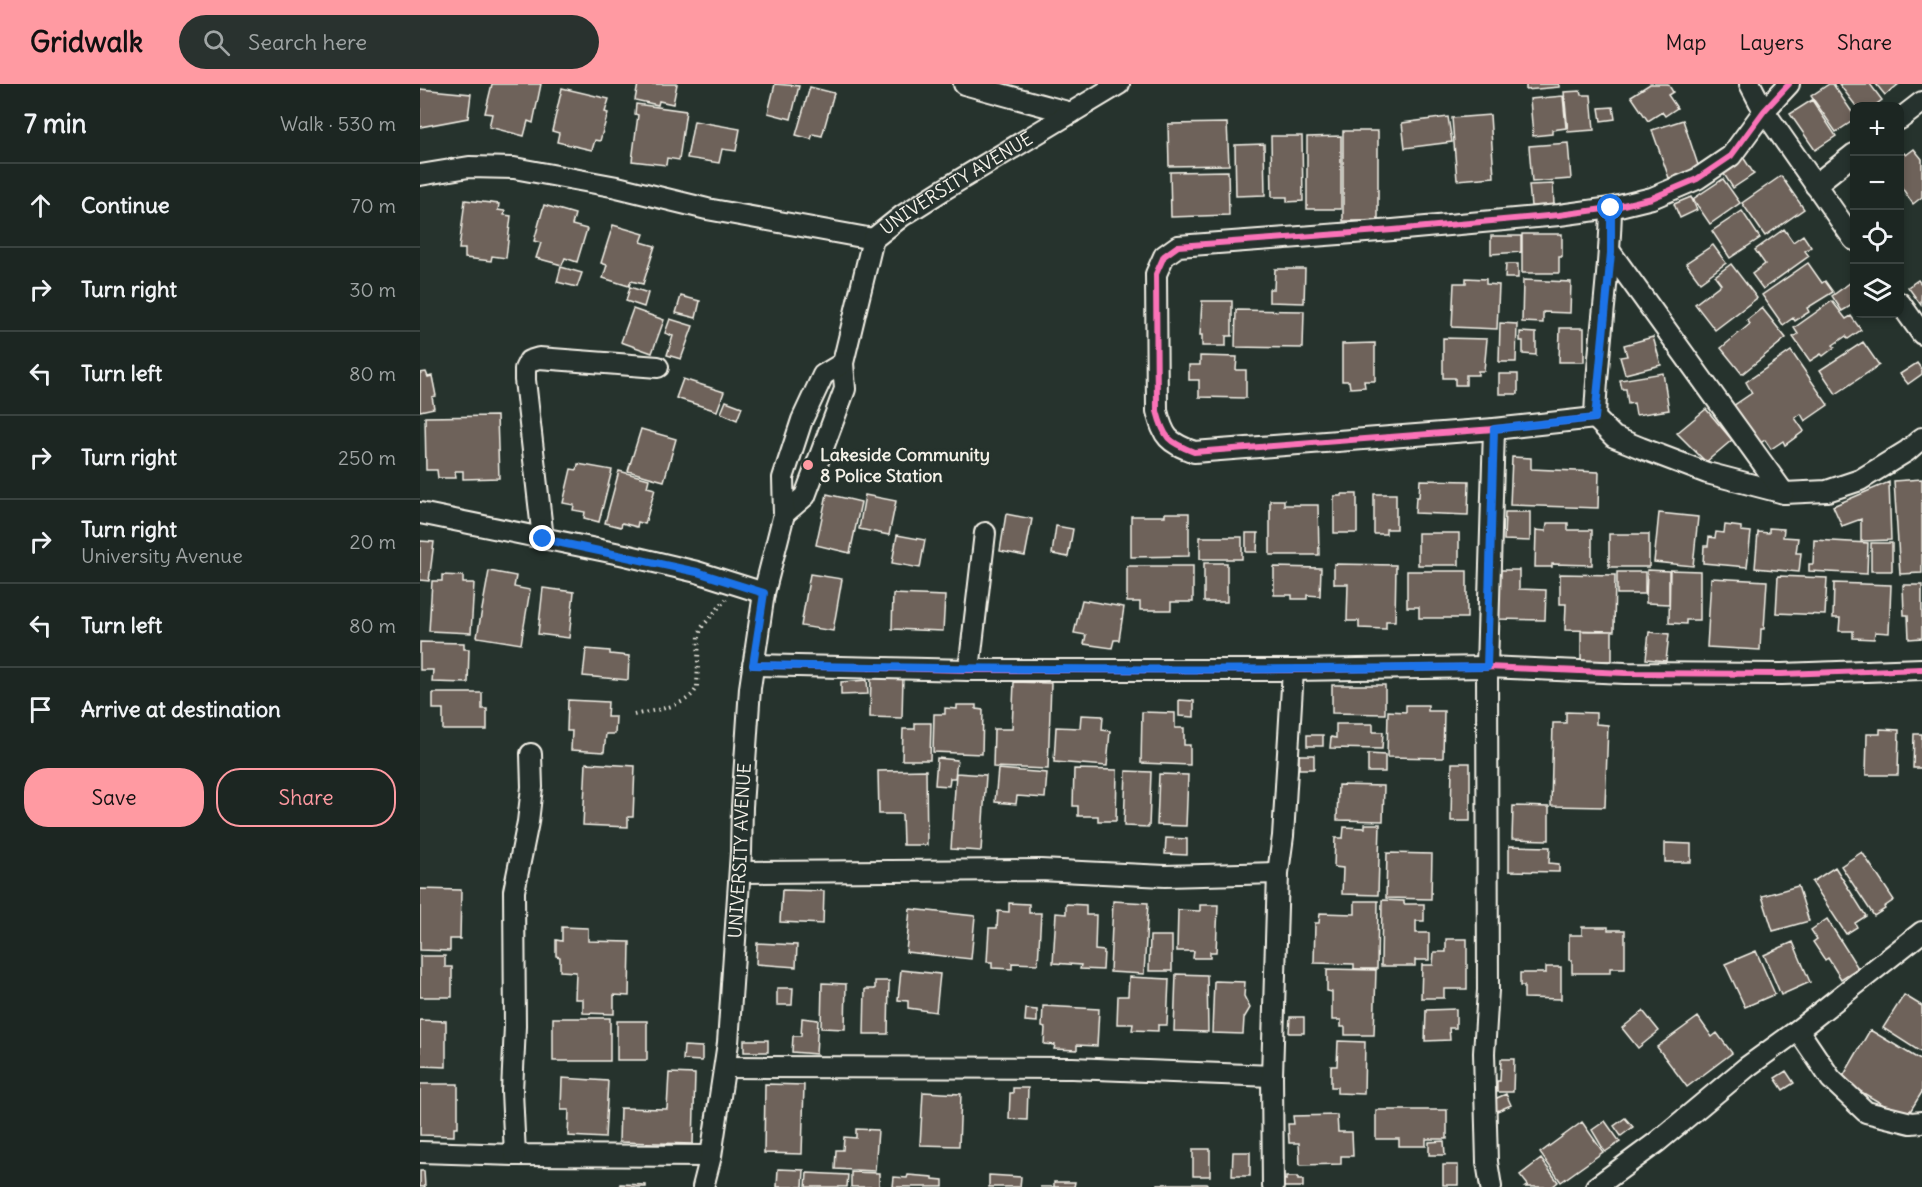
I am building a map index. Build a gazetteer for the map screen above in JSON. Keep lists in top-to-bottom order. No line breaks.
{"streets":{"street":["UNIVERSITY AVENUE"]},"places":["Lakeside Community 8 Police Station"],"page":{"header":"Gridwalk","search":"Search here","nav":["Map","Layers","Share"],"heading":["7 min","Walk · 530 m"],"map_buttons":["+","−"],"list":[["Continue","70 m"],["Turn right","30 m"],["Turn left","80 m"],["Turn right","250 m"],["Turn right","University Avenue","20 m"],["Turn left","80 m"],"Arrive at destination"],"buttons":["Save","Share"]}}
